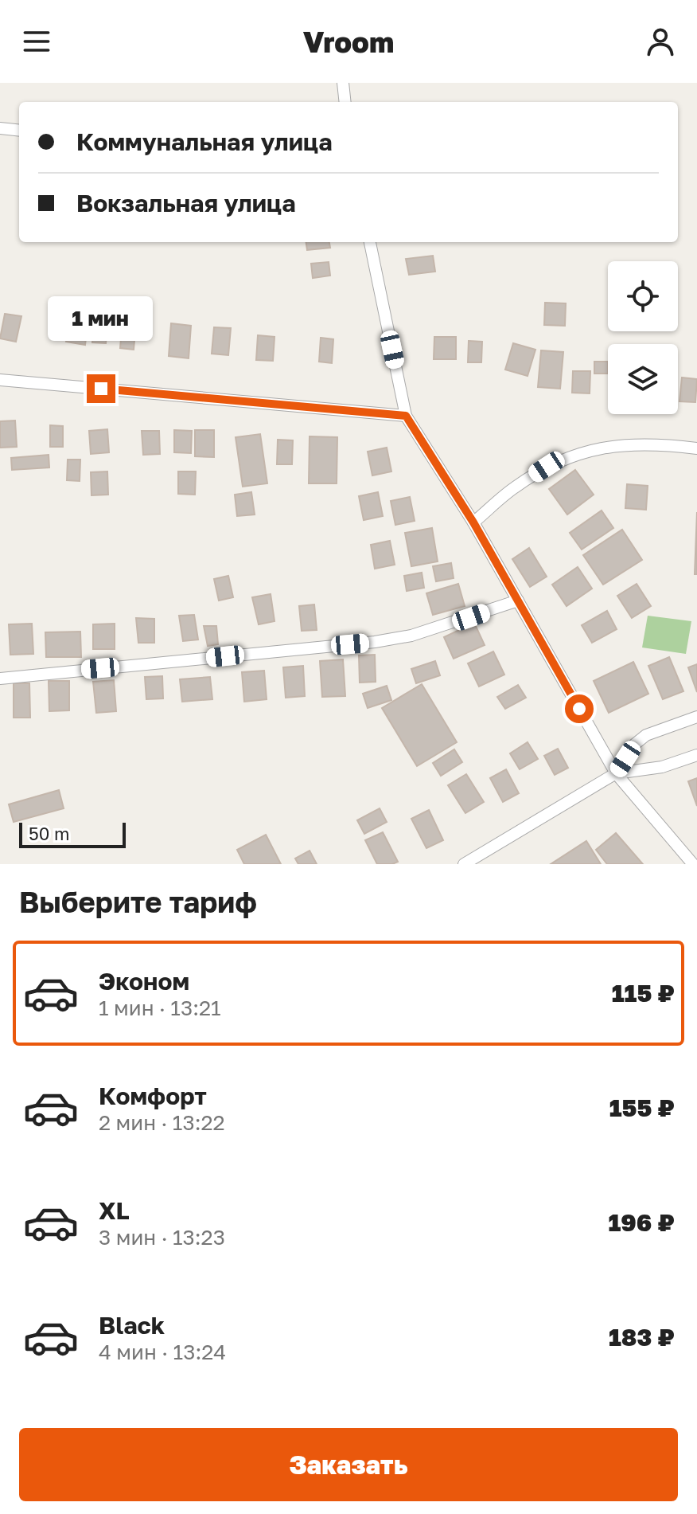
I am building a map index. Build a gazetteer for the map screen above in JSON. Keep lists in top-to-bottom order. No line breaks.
{"scale_bar":"50 m","page":{"header":"Vroom","banner":["Коммунальная улица","Вокзальная улица"],"bubble":"1 мин","scale":"50 m","heading":"Выберите тариф","list":[{"name":"Эконом","note":"1 мин · 13:21","value":"115 ₽"},{"name":"Комфорт","note":"2 мин · 13:22","value":"155 ₽"},{"name":"XL","note":"3 мин · 13:23","value":"196 ₽"},{"name":"Black","note":"4 мин · 13:24","value":"183 ₽"}],"buttons":"Заказать"}}
